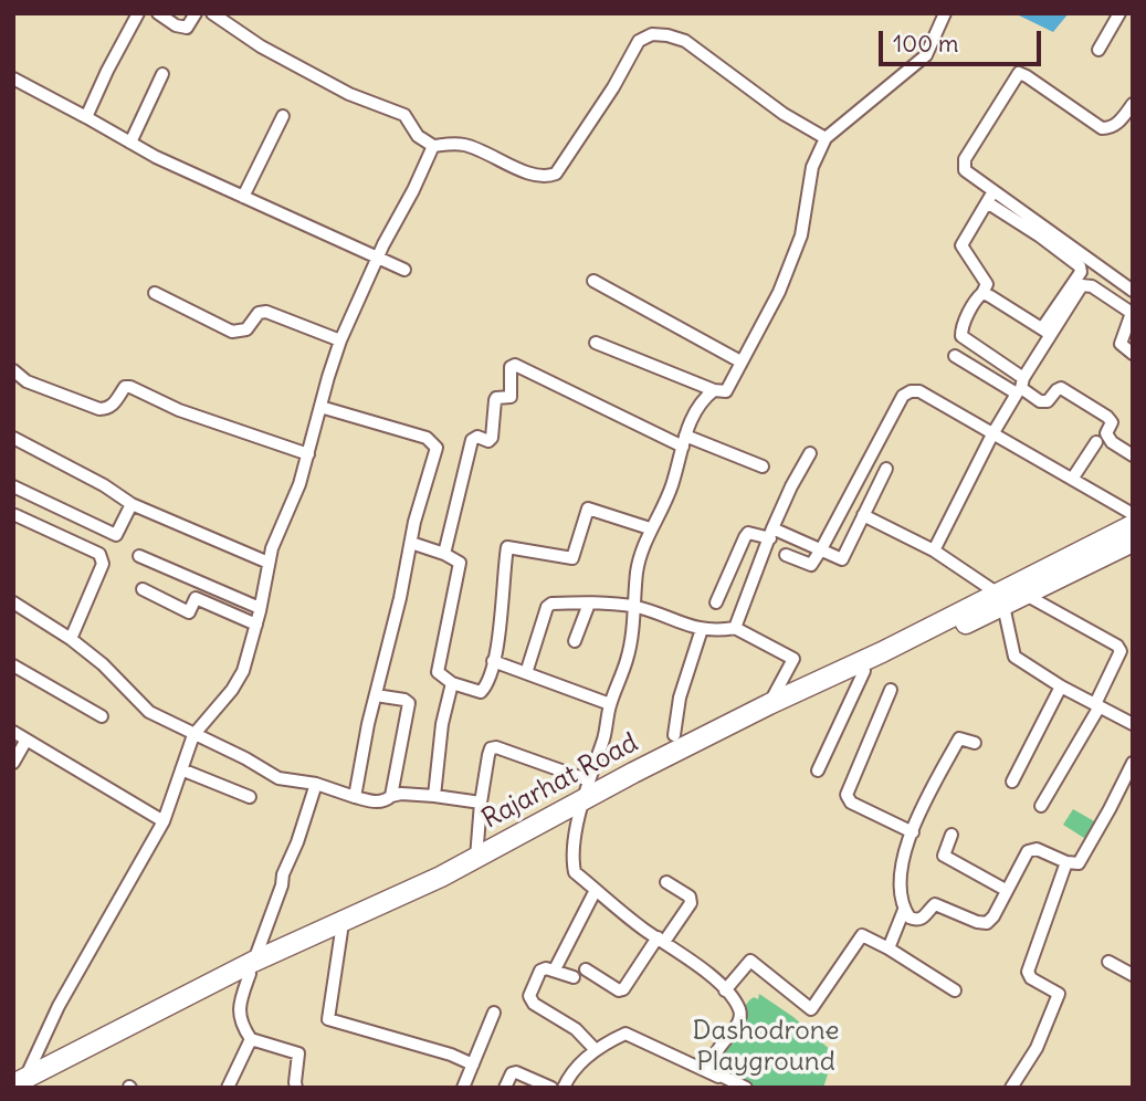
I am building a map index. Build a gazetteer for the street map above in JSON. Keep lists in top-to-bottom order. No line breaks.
{"streets":{"main road":["Rajarhat Road"]},"parks":["Dashodrone Playground"],"scale_bar":"100 m"}
